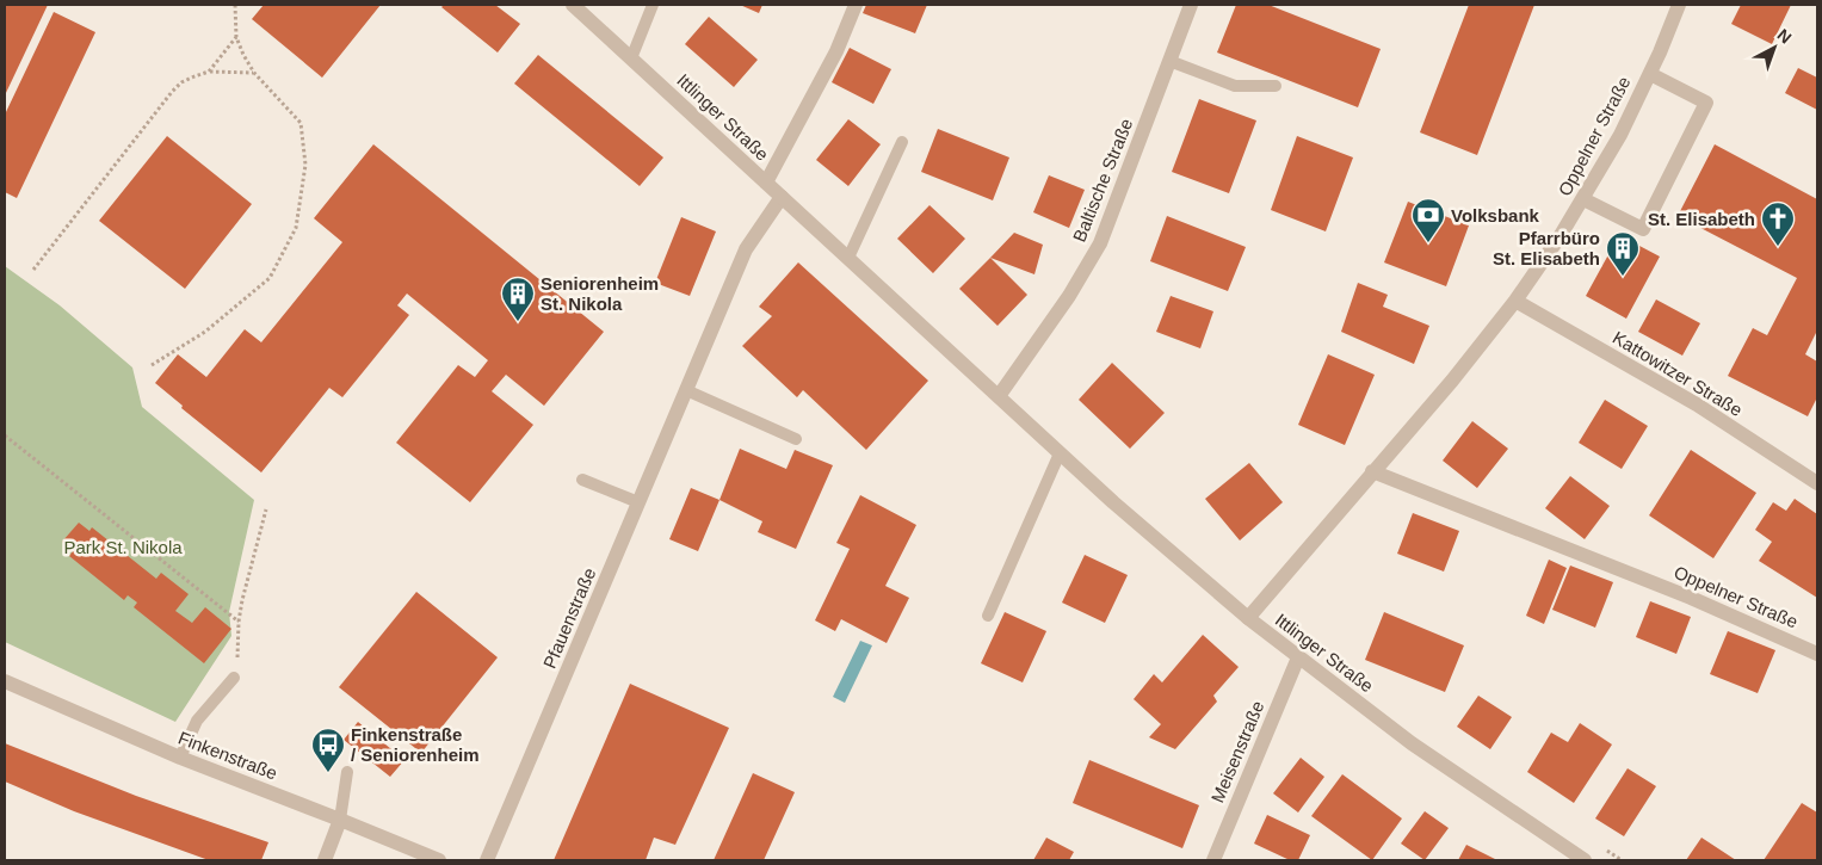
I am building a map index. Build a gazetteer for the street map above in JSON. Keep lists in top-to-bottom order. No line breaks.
{"streets":{"street":["Ittlinger Straße","Oppelner Straße","Baltische Straße","Kattowitzer Straße","Pfauenstraße","Meisenstraße","Finkenstraße"]},"crossings":[["Ittlinger Straße","Oppelner Straße"],["Ittlinger Straße","Baltische Straße"],["Ittlinger Straße","Pfauenstraße"],["Ittlinger Straße","Meisenstraße"],["Oppelner Straße","Kattowitzer Straße"]],"parks":["Park St. Nikola"],"places":{"bank":["Volksbank"],"church":["St. Elisabeth"],"building":["Pfarrbüro St. Elisabeth","Seniorenheim St. Nikola"],"bus stop":["Finkenstraße / Seniorenheim"]},"north":"top right"}
